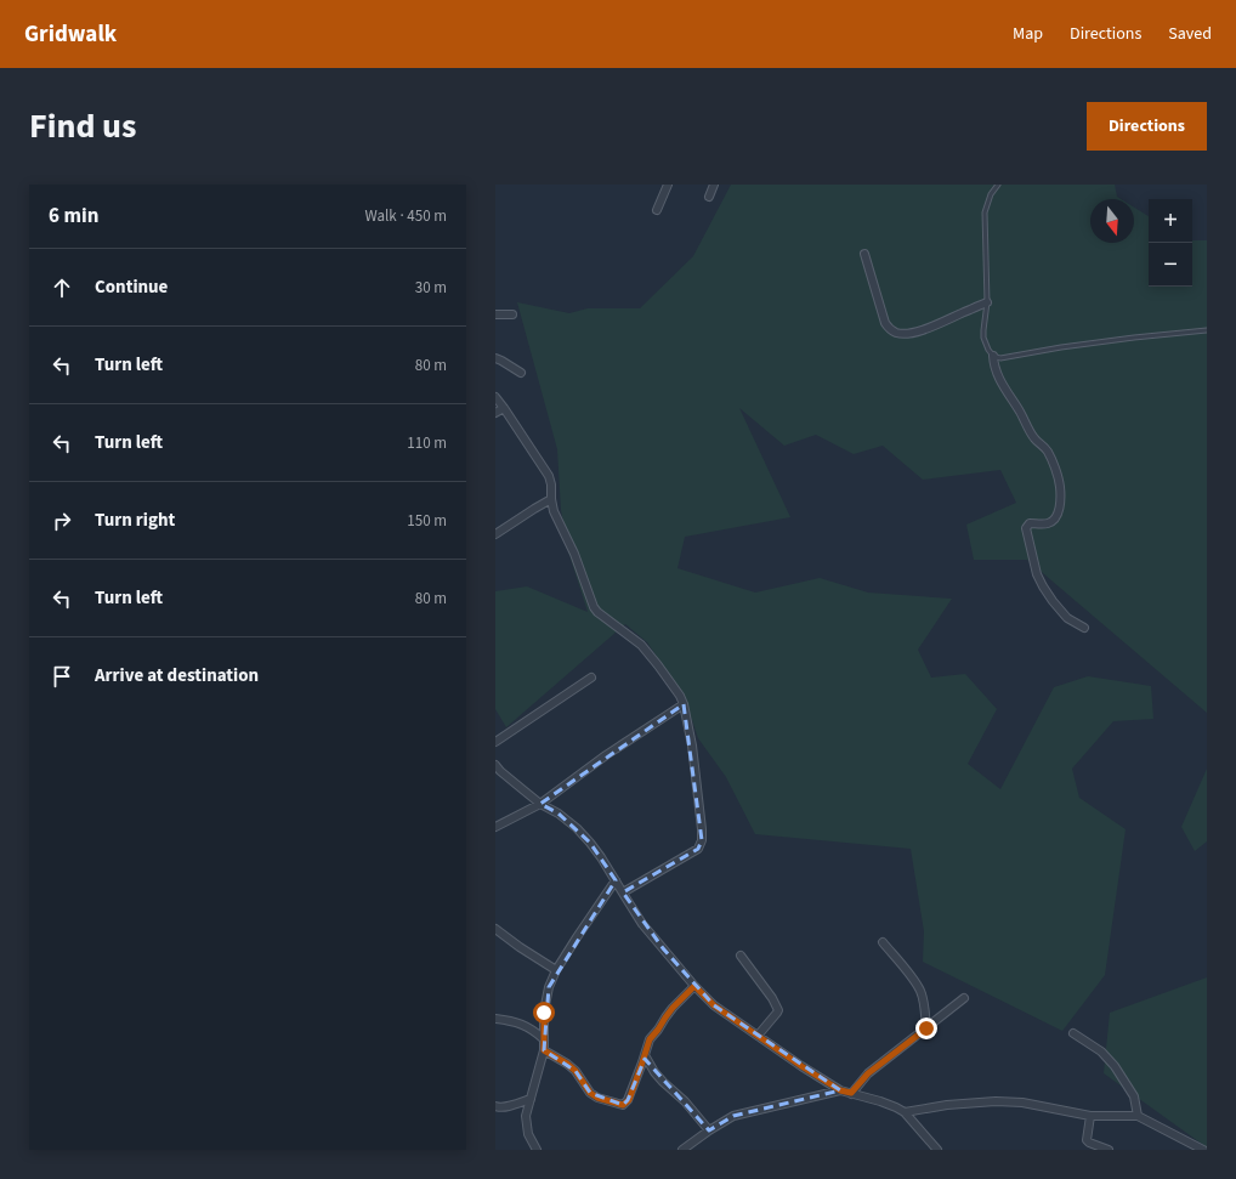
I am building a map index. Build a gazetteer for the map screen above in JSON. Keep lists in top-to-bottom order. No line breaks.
{"north":"bottom","page":{"header":"Gridwalk","nav":["Map","Directions","Saved"],"title":"Find us","buttons":"Directions","heading":["6 min","Walk · 450 m"],"map_buttons":["+","−"],"list":[["Continue","30 m"],["Turn left","80 m"],["Turn left","110 m"],["Turn right","150 m"],["Turn left","80 m"],"Arrive at destination"]}}
